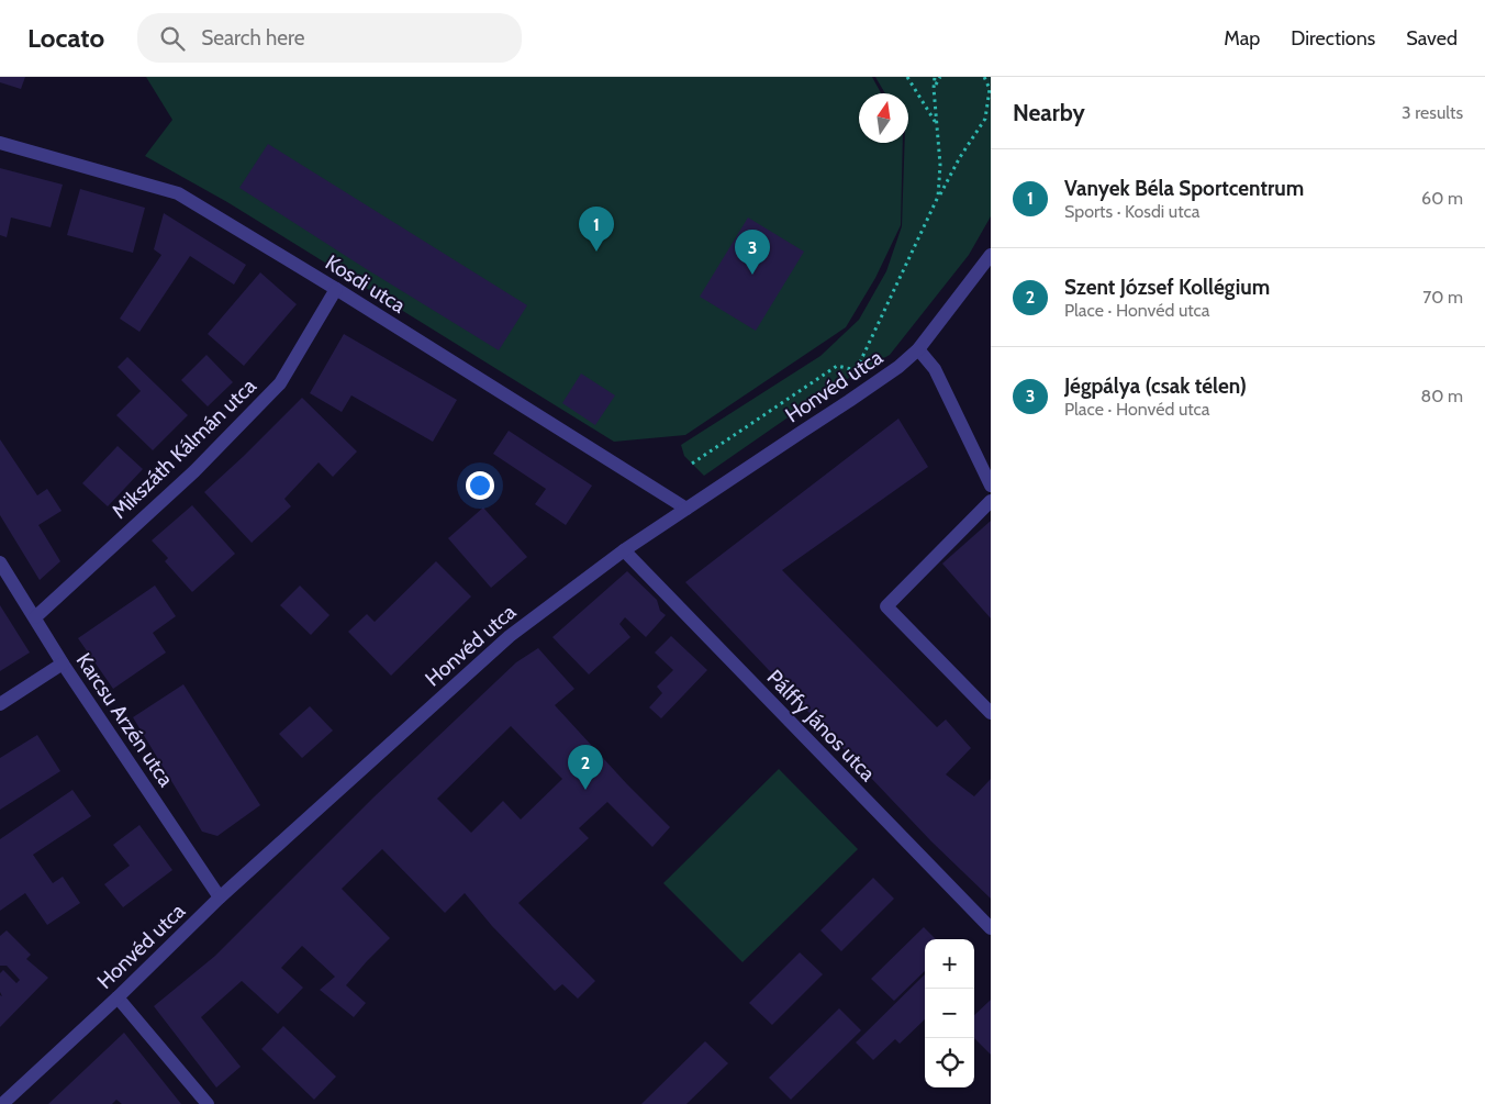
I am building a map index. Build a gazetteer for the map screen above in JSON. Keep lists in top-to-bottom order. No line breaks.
{"streets":{"street":["Kosdi utca","Honvéd utca","Mikszáth Kálmán utca","Karcsu Arzén utca","Pálffy János utca"]},"crossings":[["Kosdi utca","Honvéd utca"],["Kosdi utca","Mikszáth Kálmán utca"],["Honvéd utca","Karcsu Arzén utca"],["Honvéd utca","Pálffy János utca"],["Mikszáth Kálmán utca","Karcsu Arzén utca"]],"north":"top","page":{"header":"Locato","search":"Search here","nav":["Map","Directions","Saved"],"heading":["Nearby","3 results"],"list":[{"mark":"1","name":"Vanyek Béla Sportcentrum","note":"Sports · Kosdi utca","value":"60 m"},{"mark":"2","name":"Szent József Kollégium","note":"Place · Honvéd utca","value":"70 m"},{"mark":"3","name":"Jégpálya (csak télen)","note":"Place · Honvéd utca","value":"80 m"}],"pins":["1","3","2"],"map_buttons":["+","−"]}}
